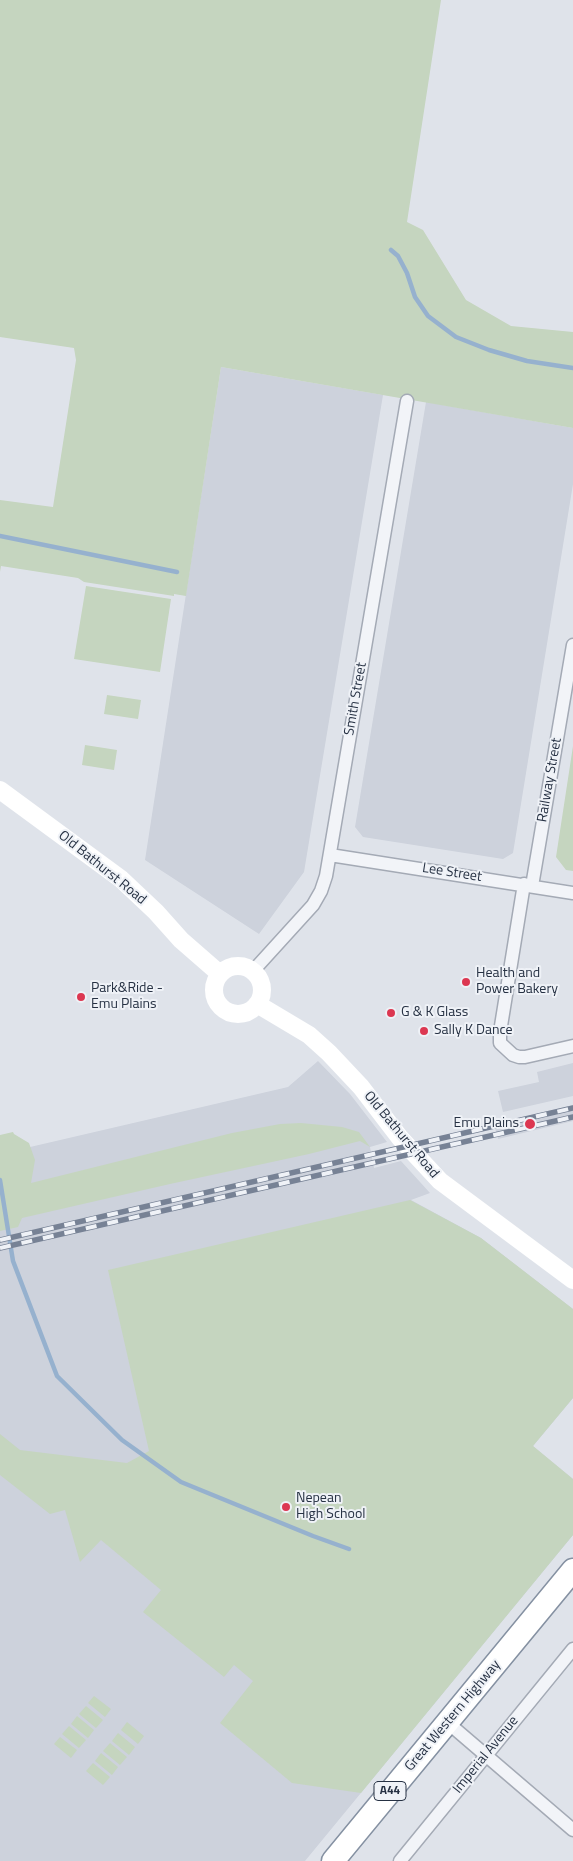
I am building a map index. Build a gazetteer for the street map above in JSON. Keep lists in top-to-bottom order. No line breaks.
{"streets":{"highway":["Great Western Highway","A44"],"main road":["Old Bathurst Road"],"street":["Smith Street","Railway Street","Lee Street","Imperial Avenue"]},"crossings":[["Smith Street","Old Bathurst Road"],["Smith Street","Lee Street"],["Railway Street","Lee Street"]],"places":["Health and Power Bakery","Park&Ride - Emu Plains","G & K Glass","Sally K Dance","Emu Plains","Nepean High School"]}
